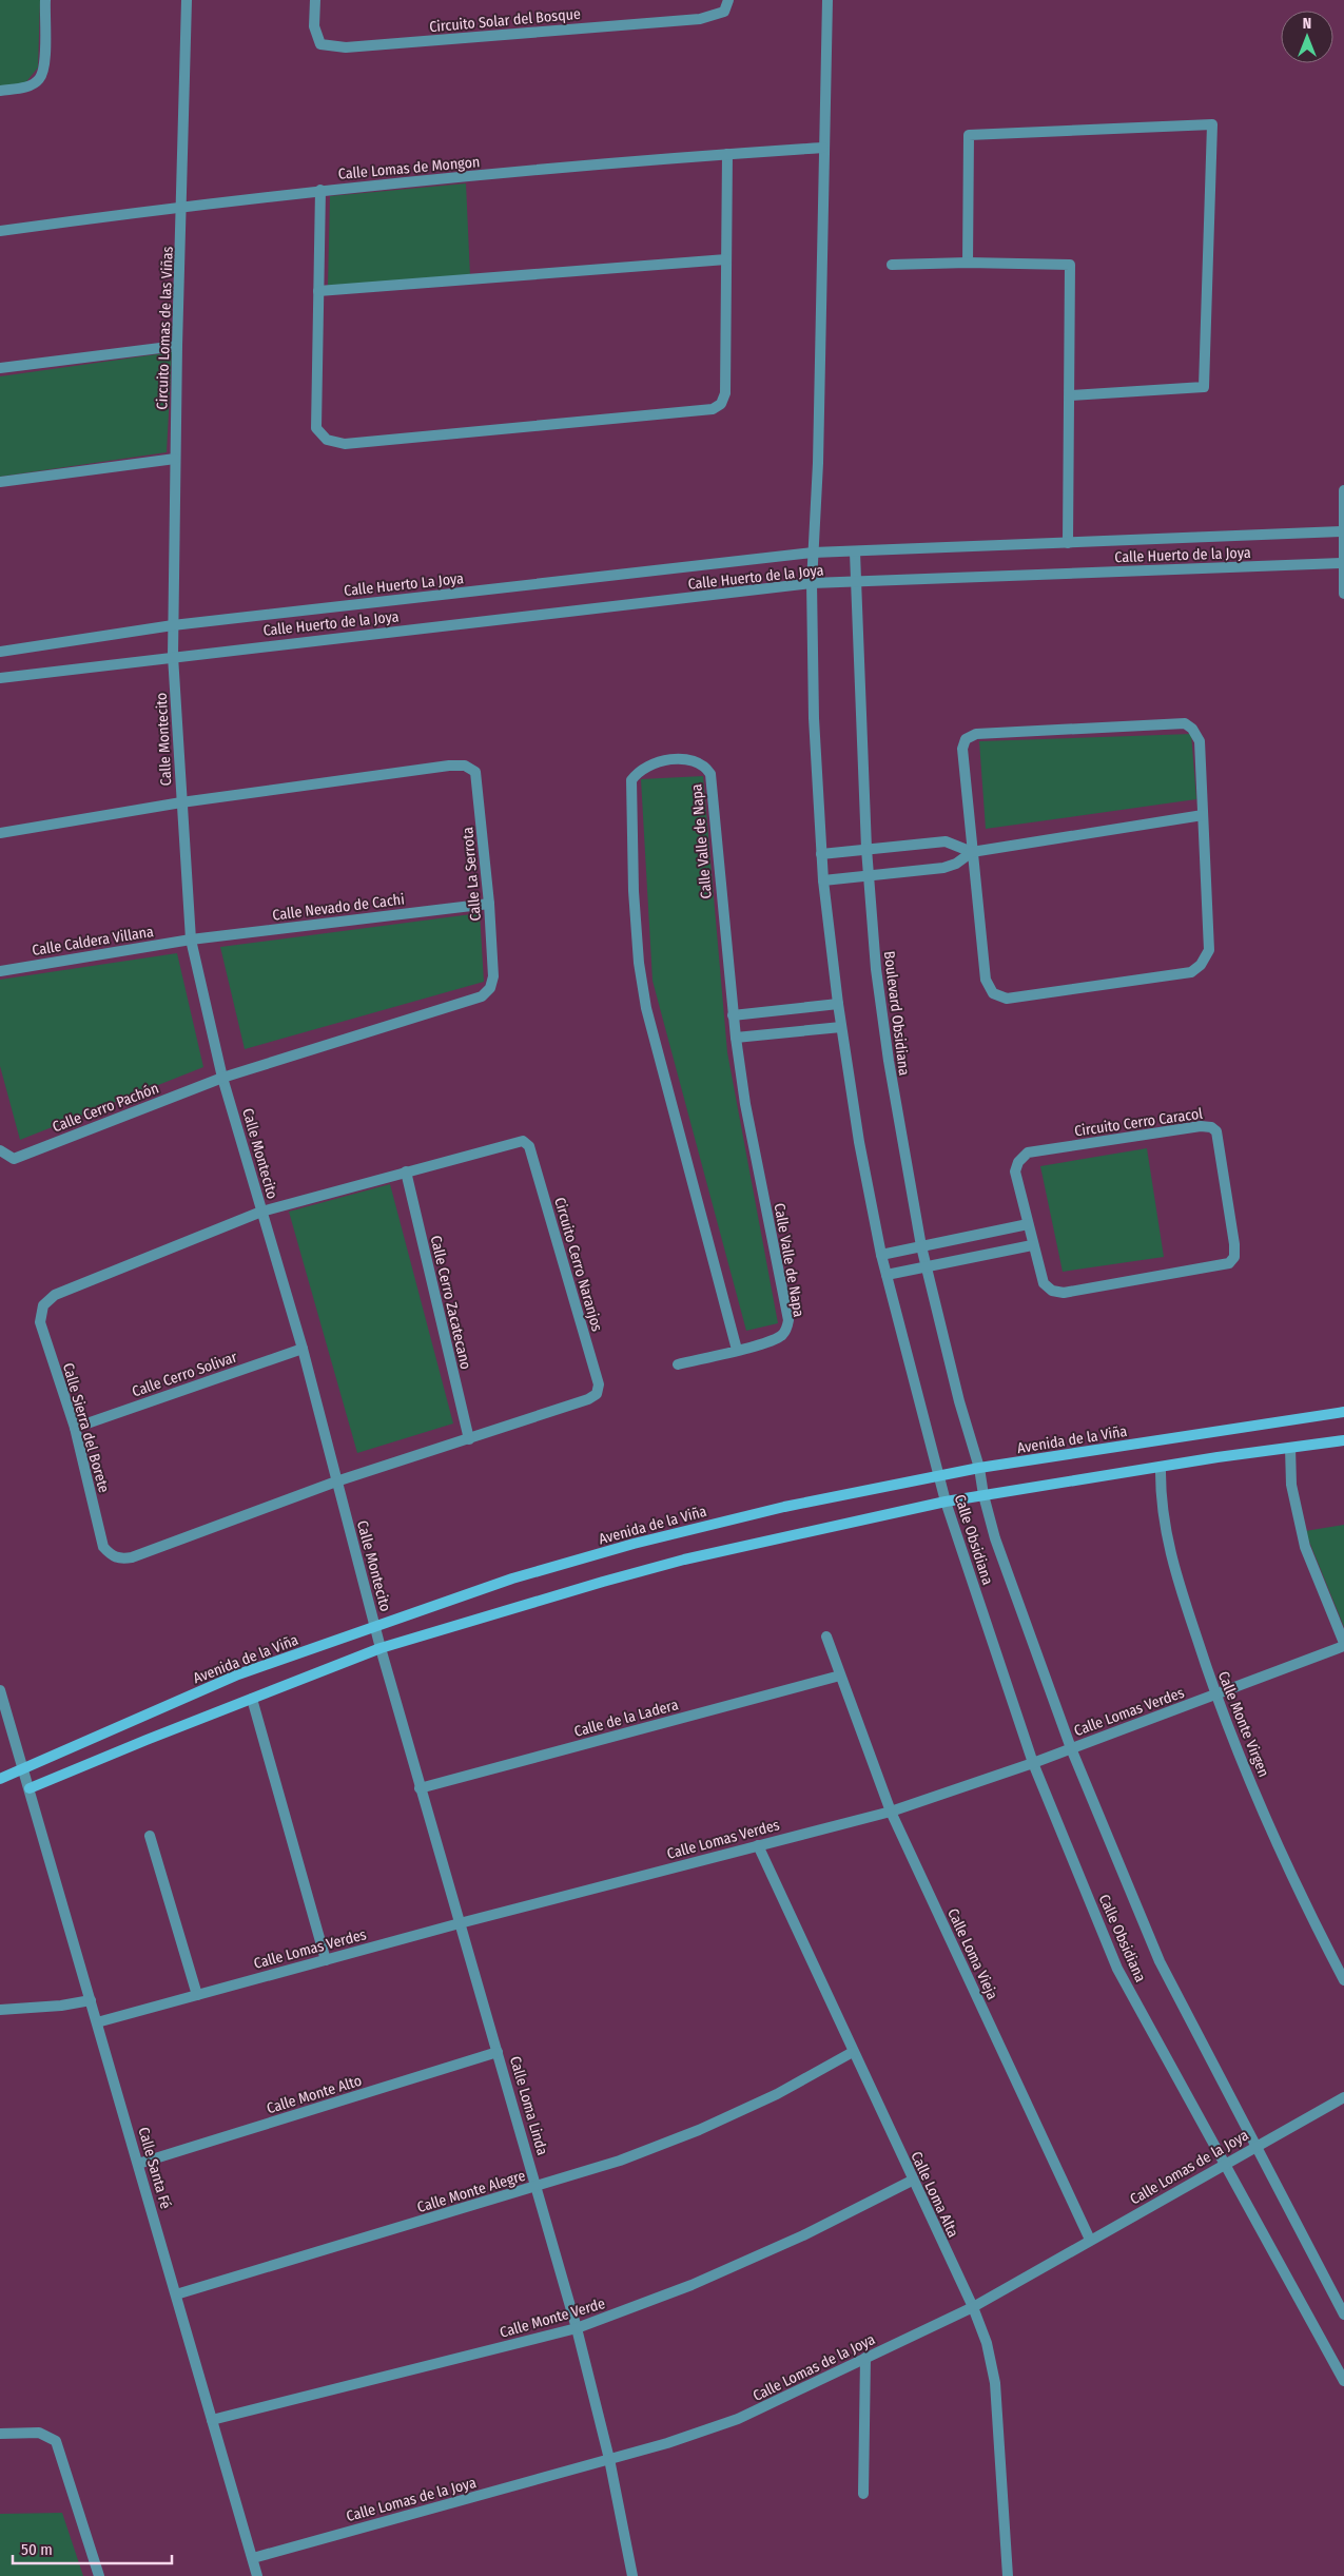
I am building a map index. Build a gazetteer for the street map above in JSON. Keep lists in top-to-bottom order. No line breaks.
{"streets":{"street":["Circuito Solar del Bosque","Calle Lomas de Mongon","Circuito Lomas de las Viñas","Calle Huerto de la Joya","Calle Huerto La Joya","Calle Montecito","Calle Valle de Napa","Calle La Serrota","Calle Nevado de Cachi","Calle Caldera Villana","Boulevard Obsidiana","Calle Cerro Pachón","Circuito Cerro Caracol","Circuito Cerro Naranjos","Calle Cerro Zacatecano","Calle Cerro Solivar","Calle Sierra del Borete","Avenida de la Viña","Calle Obsidiana","Calle Lomas Verdes","Calle de la Ladera","Calle Monte Virgen","Calle Loma Vieja","Calle Monte Alto","Calle Loma Linda","Calle Lomas de la Joya","Calle Santa Fé","Calle Monte Alegre","Calle Loma Alta","Calle Monte Verde"]},"crossings":[["Calle Lomas de Mongon","Circuito Lomas de las Viñas"],["Circuito Lomas de las Viñas","Calle Huerto de la Joya"],["Circuito Lomas de las Viñas","Calle Huerto La Joya"],["Circuito Lomas de las Viñas","Calle Montecito"],["Calle Huerto de la Joya","Calle Montecito"],["Calle Huerto de la Joya","Boulevard Obsidiana"],["Calle Huerto La Joya","Boulevard Obsidiana"],["Calle Montecito","Calle La Serrota"],["Calle Montecito","Calle Nevado de Cachi"],["Calle Montecito","Calle Caldera Villana"],["Calle Montecito","Calle Cerro Pachón"],["Calle Montecito","Circuito Cerro Naranjos"],["Calle Montecito","Calle Cerro Solivar"],["Calle Montecito","Calle Sierra del Borete"],["Calle Montecito","Avenida de la Viña"],["Calle Montecito","Calle Loma Linda"],["Calle La Serrota","Calle Nevado de Cachi"],["Calle La Serrota","Calle Cerro Pachón"],["Calle Nevado de Cachi","Calle Caldera Villana"],["Boulevard Obsidiana","Avenida de la Viña"],["Boulevard Obsidiana","Calle Obsidiana"],["Circuito Cerro Naranjos","Calle Cerro Zacatecano"],["Circuito Cerro Naranjos","Calle Sierra del Borete"],["Calle Cerro Solivar","Calle Sierra del Borete"],["Avenida de la Viña","Calle Obsidiana"],["Avenida de la Viña","Calle Santa Fé"],["Calle Obsidiana","Calle Lomas Verdes"],["Calle Obsidiana","Calle Lomas de la Joya"],["Calle Lomas Verdes","Calle Monte Virgen"],["Calle Lomas Verdes","Calle Loma Vieja"],["Calle Lomas Verdes","Calle Loma Linda"],["Calle Lomas Verdes","Calle Santa Fé"],["Calle Lomas Verdes","Calle Loma Alta"],["Calle de la Ladera","Calle Loma Vieja"],["Calle de la Ladera","Calle Loma Linda"],["Calle Loma Vieja","Calle Lomas de la Joya"],["Calle Monte Alto","Calle Loma Linda"],["Calle Monte Alto","Calle Santa Fé"],["Calle Loma Linda","Calle Lomas de la Joya"],["Calle Loma Linda","Calle Monte Alegre"],["Calle Loma Linda","Calle Monte Verde"],["Calle Lomas de la Joya","Calle Santa Fé"],["Calle Lomas de la Joya","Calle Loma Alta"],["Calle Santa Fé","Calle Monte Alegre"],["Calle Santa Fé","Calle Monte Verde"],["Calle Monte Alegre","Calle Loma Alta"],["Calle Loma Alta","Calle Monte Verde"]],"scale_bar":"50 m","north":"top"}
